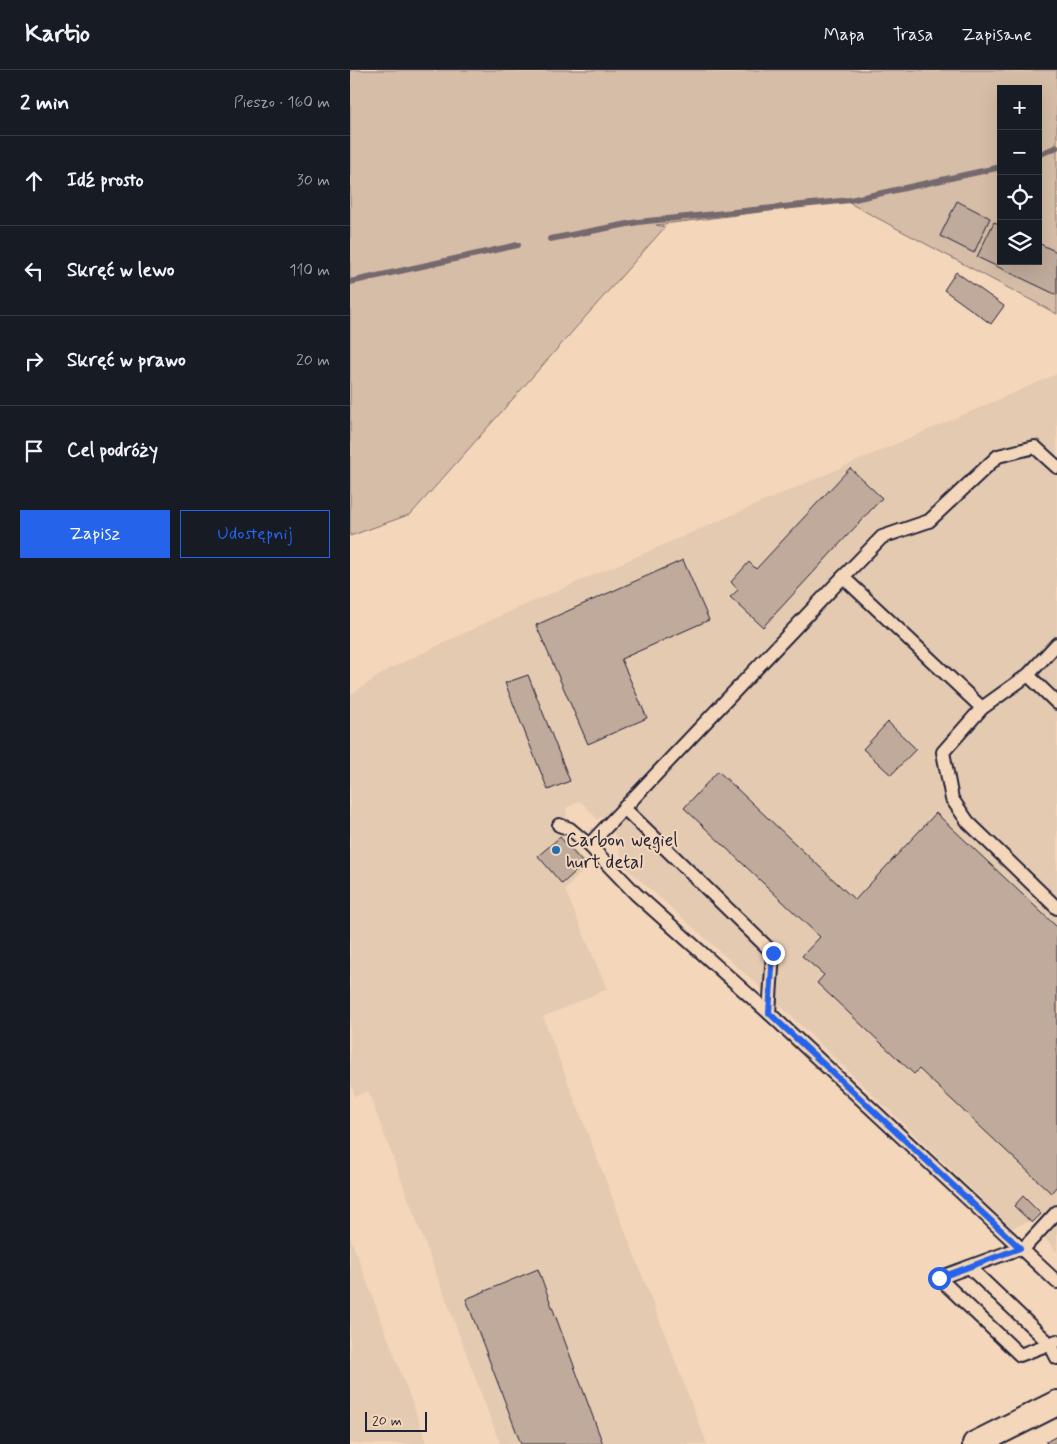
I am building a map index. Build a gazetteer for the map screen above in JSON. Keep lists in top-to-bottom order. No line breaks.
{"places":["Carbon węgiel hurt detal"],"scale_bar":"20 m","page":{"header":"Kartio","nav":["Mapa","Trasa","Zapisane"],"heading":["2 min","Pieszo · 160 m"],"map_buttons":["+","−"],"list":[["Idź prosto","30 m"],["Skręć w lewo","110 m"],["Skręć w prawo","20 m"],"Cel podróży"],"buttons":["Zapisz","Udostępnij"],"scale":"20 m"}}
